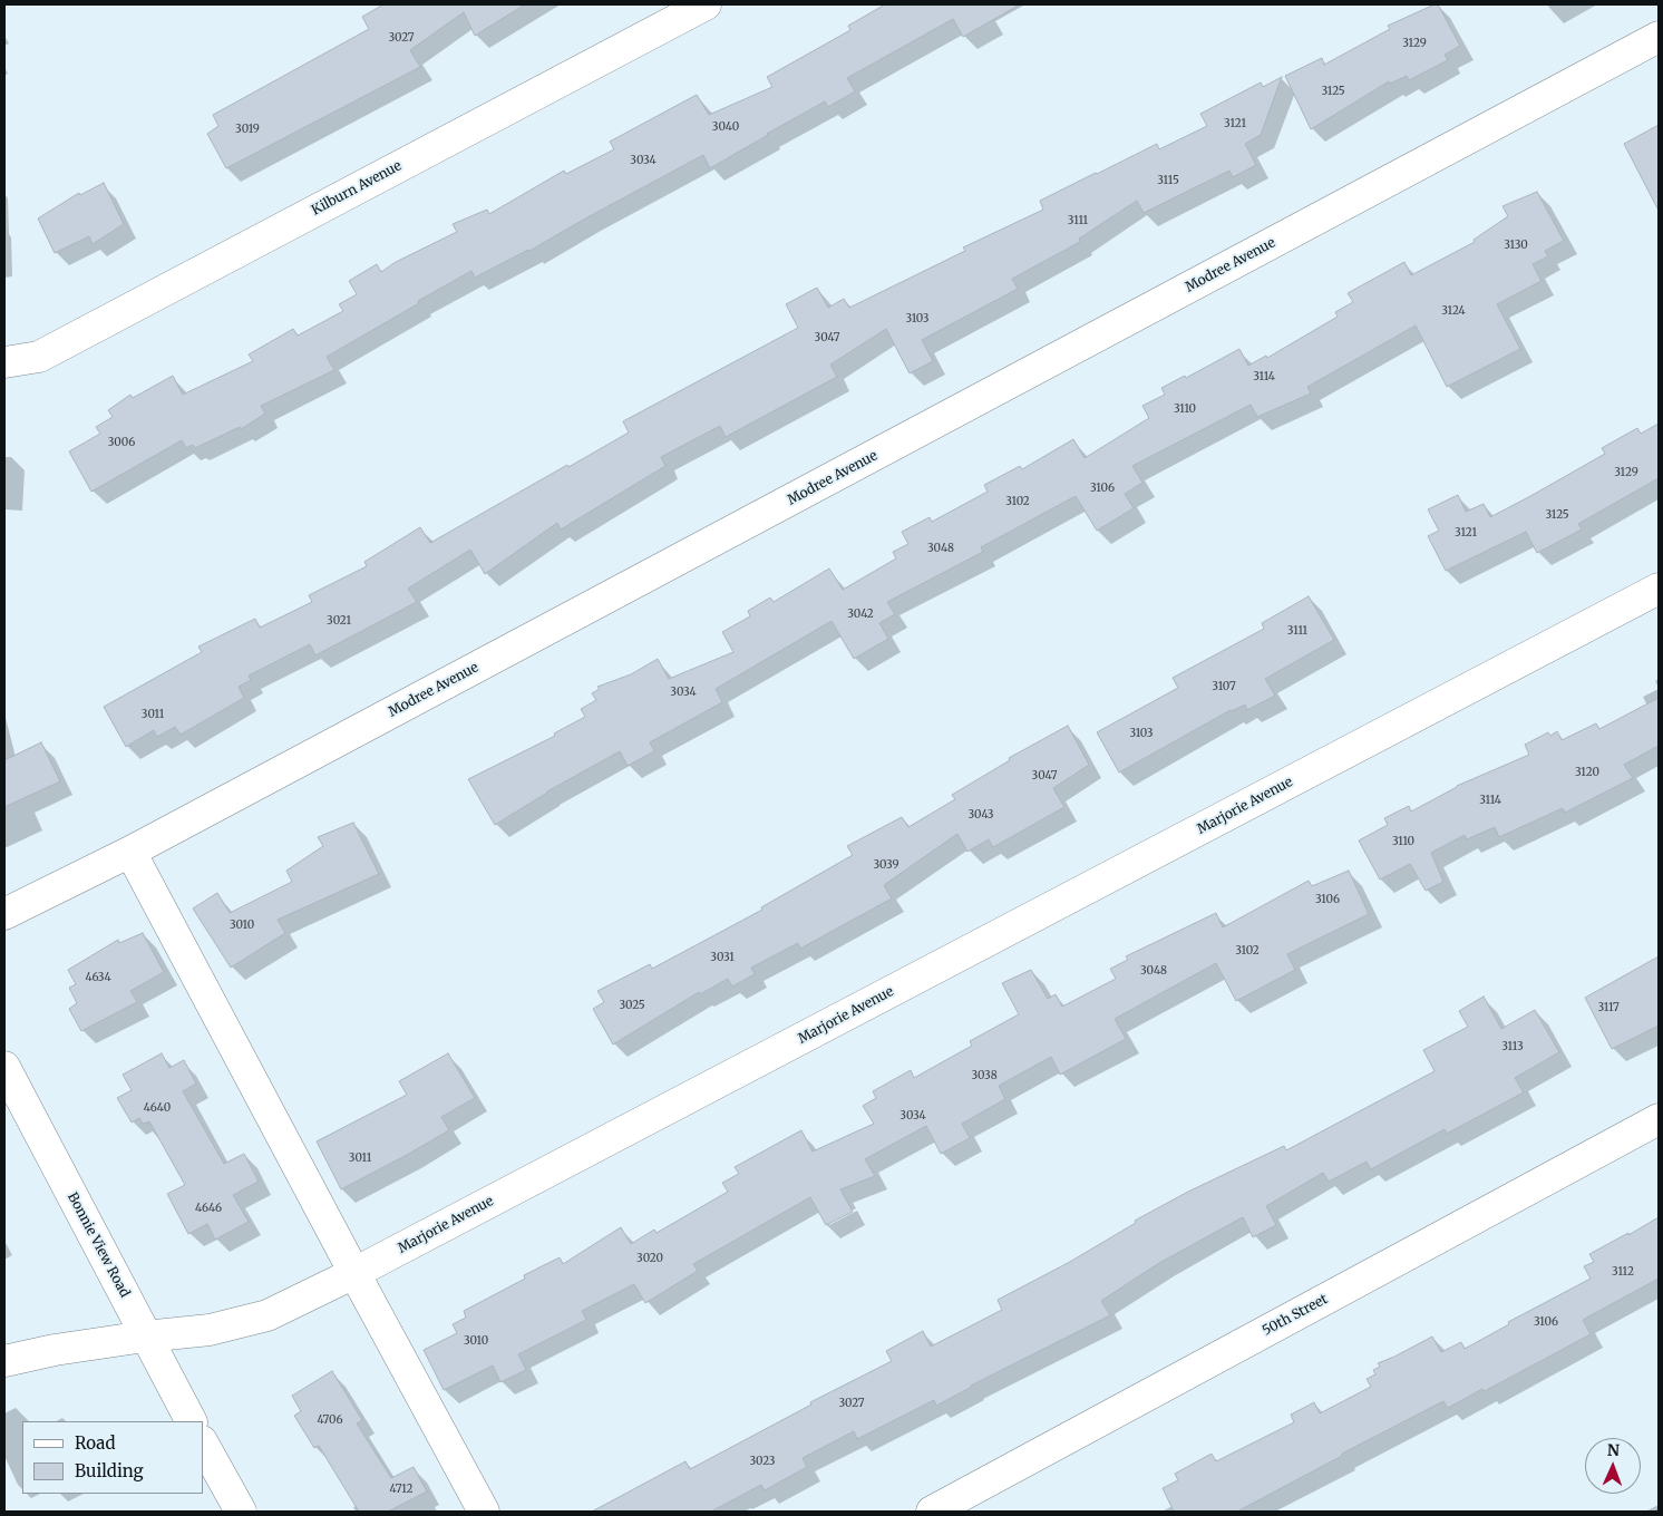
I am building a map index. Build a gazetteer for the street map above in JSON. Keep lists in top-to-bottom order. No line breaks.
{"streets":{"street":["Kilburn Avenue","Modree Avenue","Marjorie Avenue","Bonnie View Road","50th Street"]},"crossings":[["Marjorie Avenue","Bonnie View Road"]],"house_numbers":["3027","3129","3125","3121","3040","3019","3034","3115","3111","3130","3124","3103","3047","3114","3110","3006","3129","3106","3102","3125","3121","3048","3042","3021","3111","3107","3034","3011","3103","3120","3047","3114","3043","3110","3039","3106","3010","3102","3031","3048","4634","3025","3117","3113","3038","4640","3034","3011","4646","3020","3112","3106","3010","3027","4706","3023","4712"],"legend":["Road","Building"],"north":"top"}
